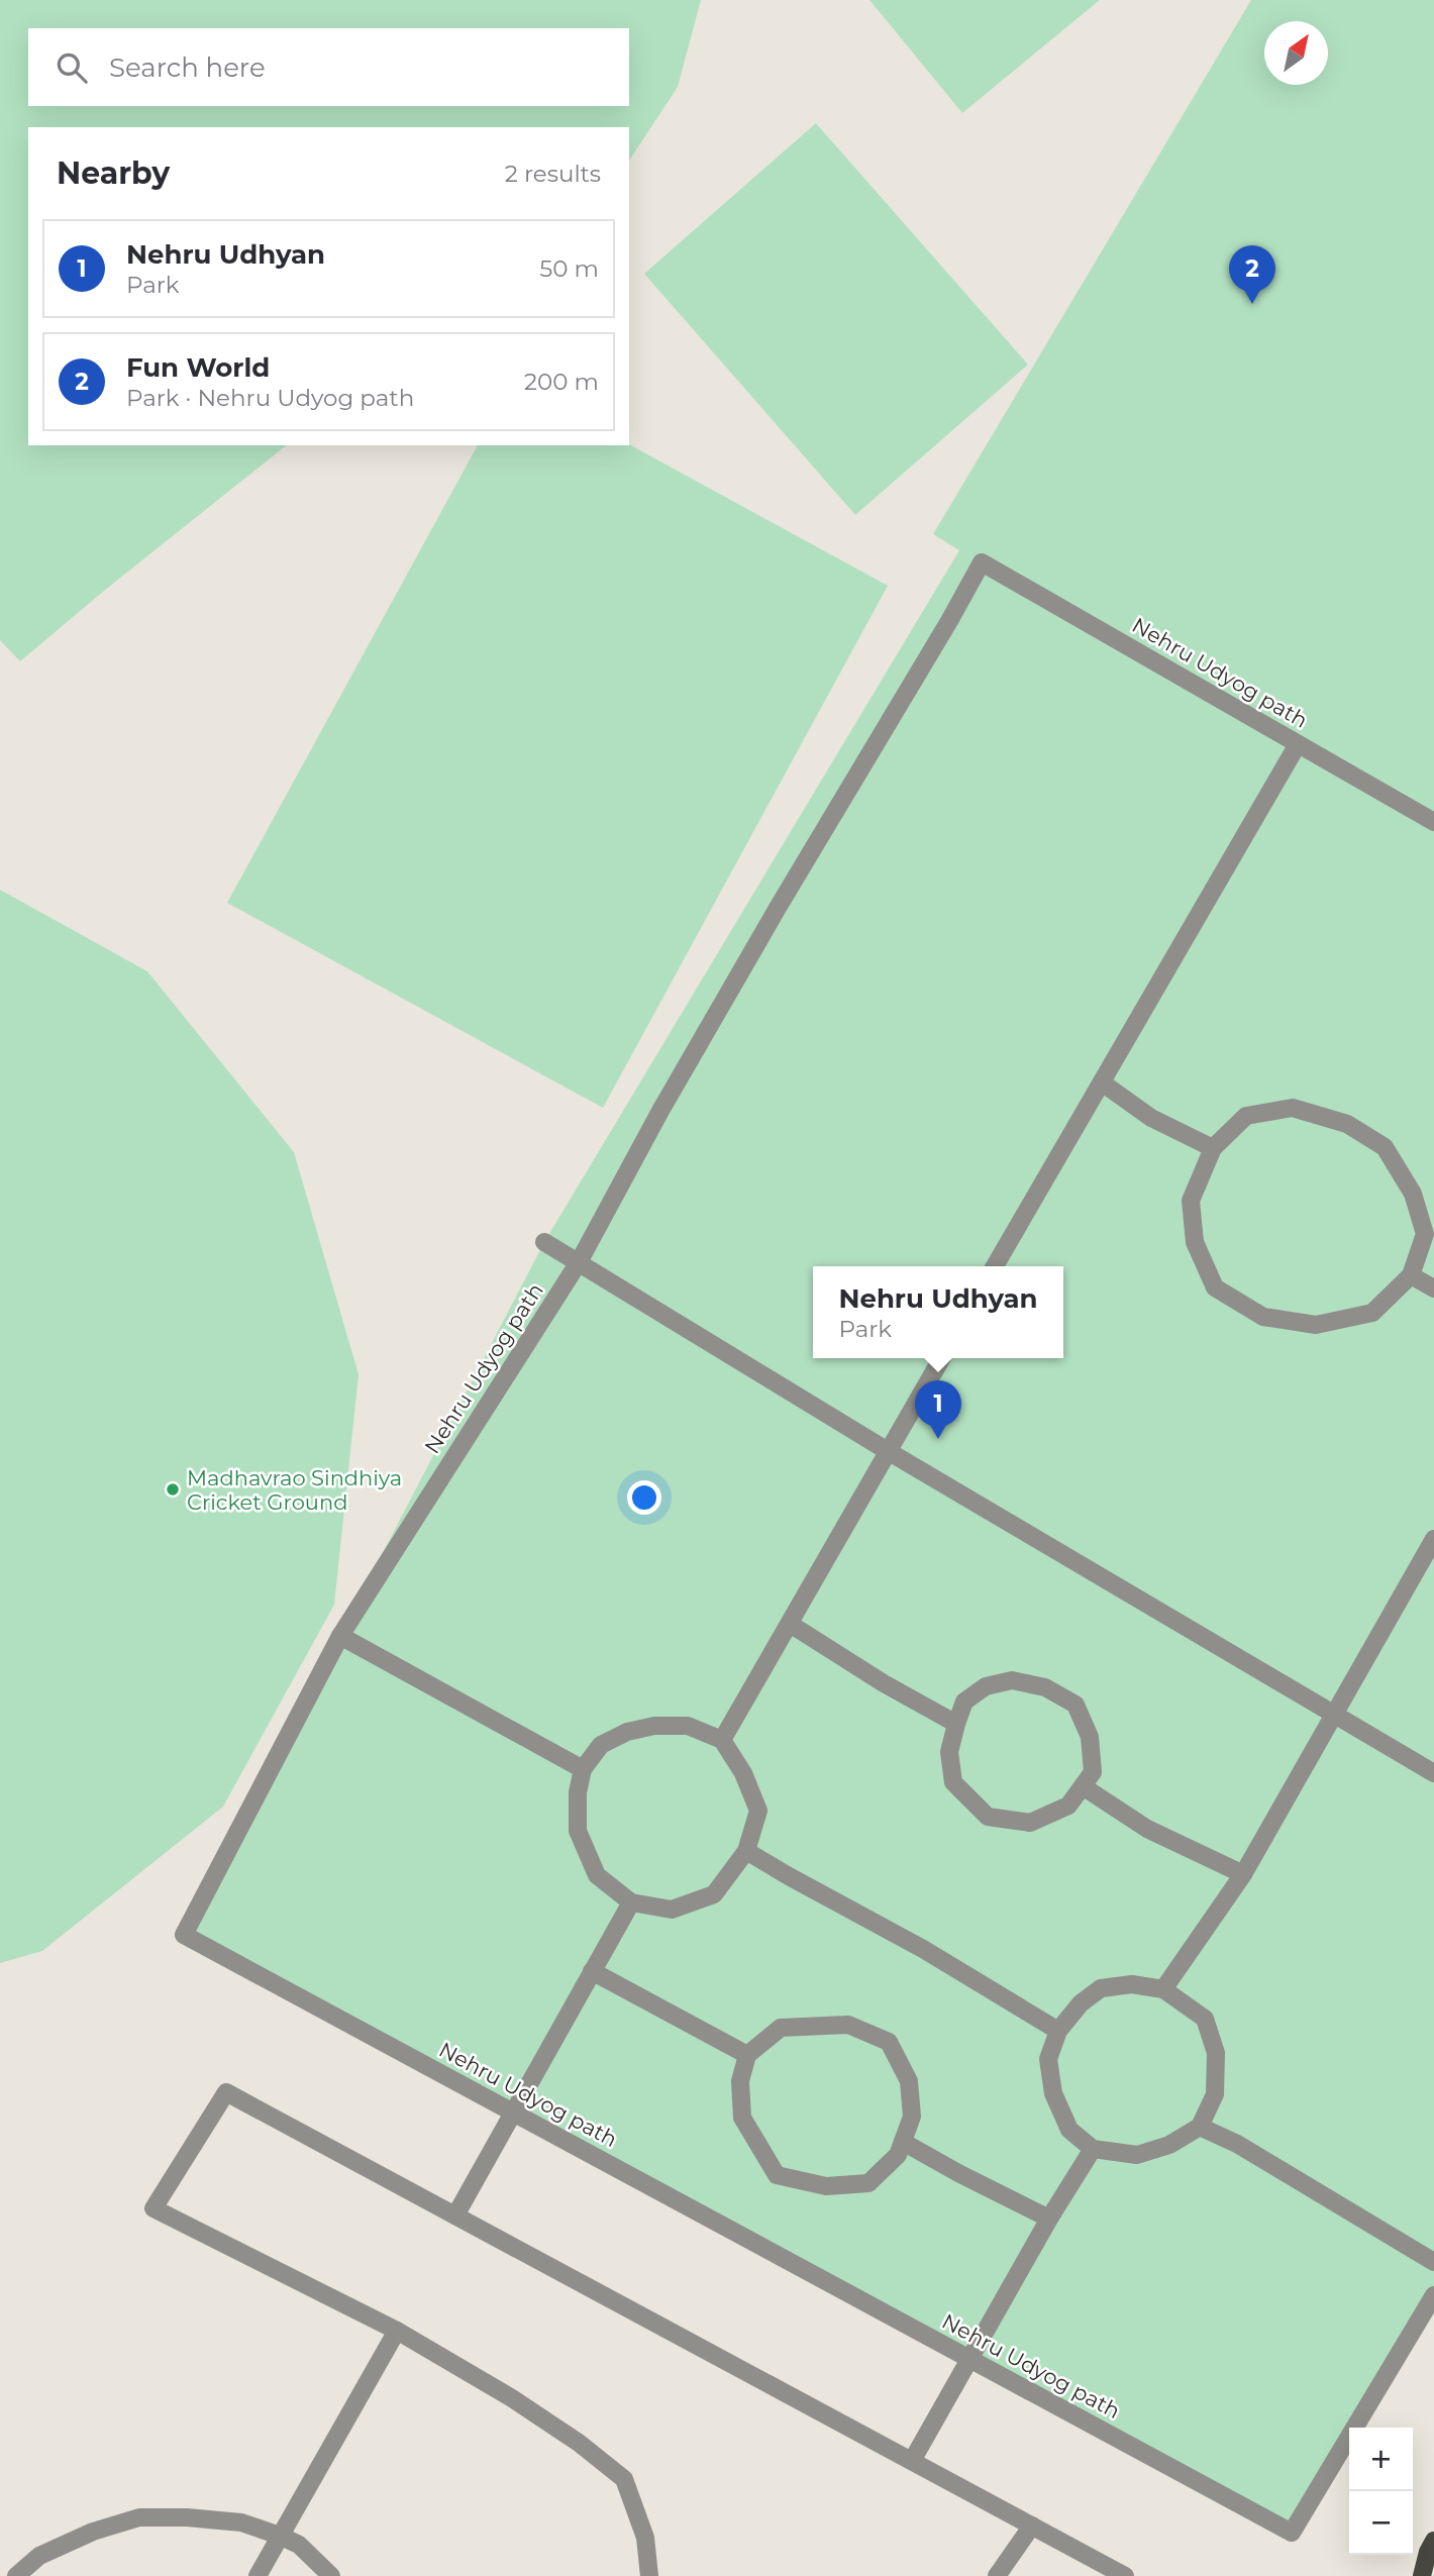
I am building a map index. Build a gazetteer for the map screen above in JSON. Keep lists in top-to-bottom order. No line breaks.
{"streets":{"street":["Nehru Udyog path"]},"places":["Madhavrao Sindhiya Cricket Ground"],"north":"top right","page":{"search":"Search here","heading":["Nearby","2 results"],"list":[{"mark":"1","name":"Nehru Udhyan","note":"Park","value":"50 m"},{"mark":"2","name":"Fun World","note":"Park · Nehru Udyog path","value":"200 m"}],"pins":["2","1"],"popup":["Nehru Udhyan","Park"],"map_buttons":["+","−"]}}
